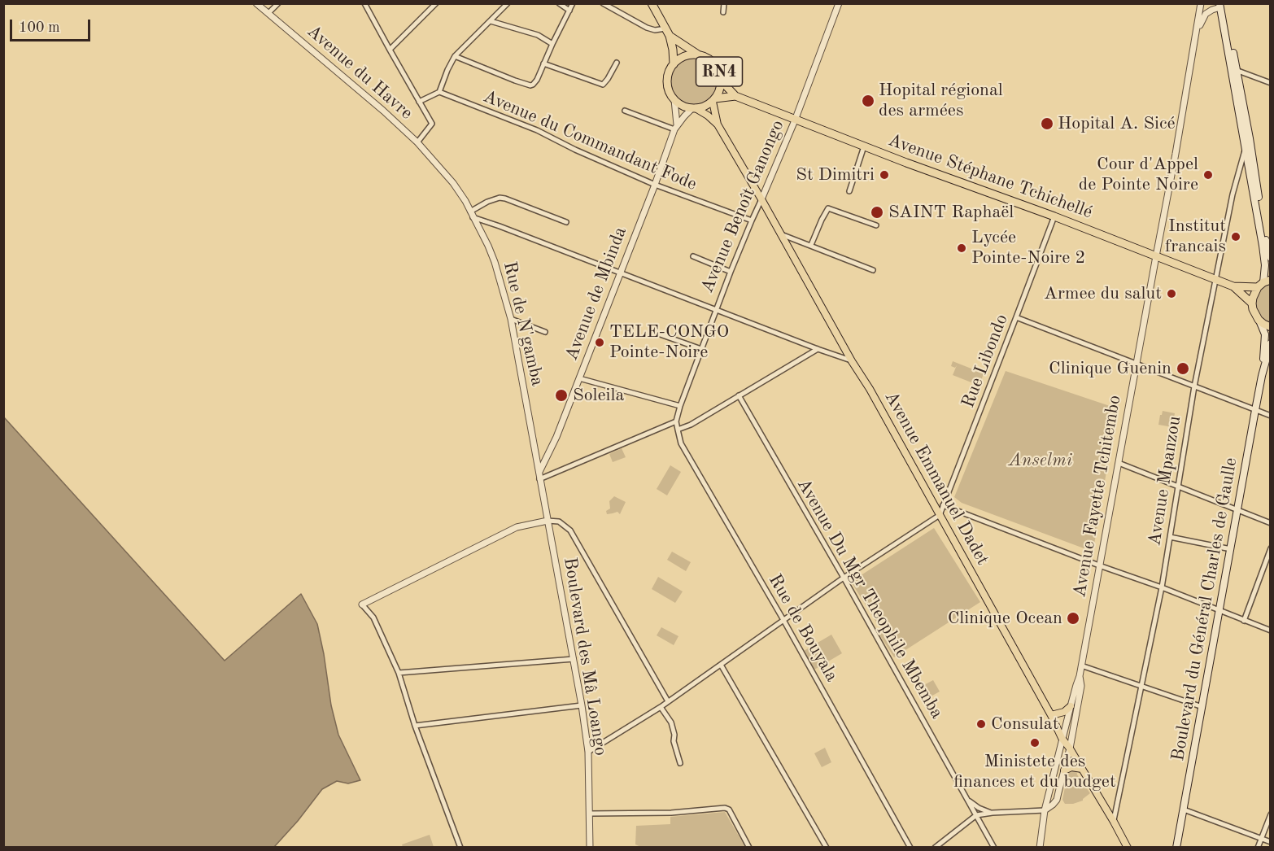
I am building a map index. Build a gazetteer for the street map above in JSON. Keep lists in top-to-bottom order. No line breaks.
{"streets":{"highway":["RN4","Avenue Stéphane Tchichellé"],"main road":["Avenue Emmanuel Dadet","Boulevard du Général Charles de Gaulle"],"street":["Avenue du Havre","Avenue du Commandant Fode","Avenue Benoît Ganongo","Avenue de Mbinda","Rue de N'gamba","Rue Libondo","Avenue Mpanzou","Avenue Fayette Tchitembo","Avenue Du Mgr Theophile Mbemba","Rue de Bouyala","Boulevard des Mâ Loango"]},"crossings":[["RN4","Avenue Stéphane Tchichellé"],["RN4","Avenue de Mbinda"],["RN4","Avenue Emmanuel Dadet"],["RN4","Boulevard du Général Charles de Gaulle"],["Avenue du Havre","Rue de N'gamba"],["Avenue du Commandant Fode","Avenue Benoît Ganongo"],["Avenue du Commandant Fode","Avenue de Mbinda"],["Avenue Stéphane Tchichellé","Avenue Benoît Ganongo"],["Avenue Stéphane Tchichellé","Avenue de Mbinda"],["Avenue Stéphane Tchichellé","Rue Libondo"],["Avenue Stéphane Tchichellé","Avenue Emmanuel Dadet"],["Avenue Stéphane Tchichellé","Avenue Mpanzou"],["Avenue Stéphane Tchichellé","Avenue Fayette Tchitembo"],["Avenue Benoît Ganongo","Avenue Emmanuel Dadet"],["Avenue Benoît Ganongo","Rue de Bouyala"],["Avenue de Mbinda","Rue de N'gamba"],["Avenue de Mbinda","Avenue Emmanuel Dadet"],["Avenue de Mbinda","Boulevard des Mâ Loango"],["Rue de N'gamba","Boulevard des Mâ Loango"],["Rue Libondo","Avenue Emmanuel Dadet"],["Avenue Emmanuel Dadet","Avenue Mpanzou"],["Avenue Emmanuel Dadet","Avenue Fayette Tchitembo"]],"parks":["Anselmi"],"places":["Hopital régional des armées","Hopital A. Sicé","St Dimitri","Cour d'Appel de Pointe Noire","SAINT Raphaël","Institut francais","Lycée Pointe-Noire 2","Armee du salut","TELE-CONGO Pointe-Noire","Clinique Guenin","Soleila","Clinique Ocean","Consulat","Ministete des finances et du budget"],"scale_bar":"100 m"}
